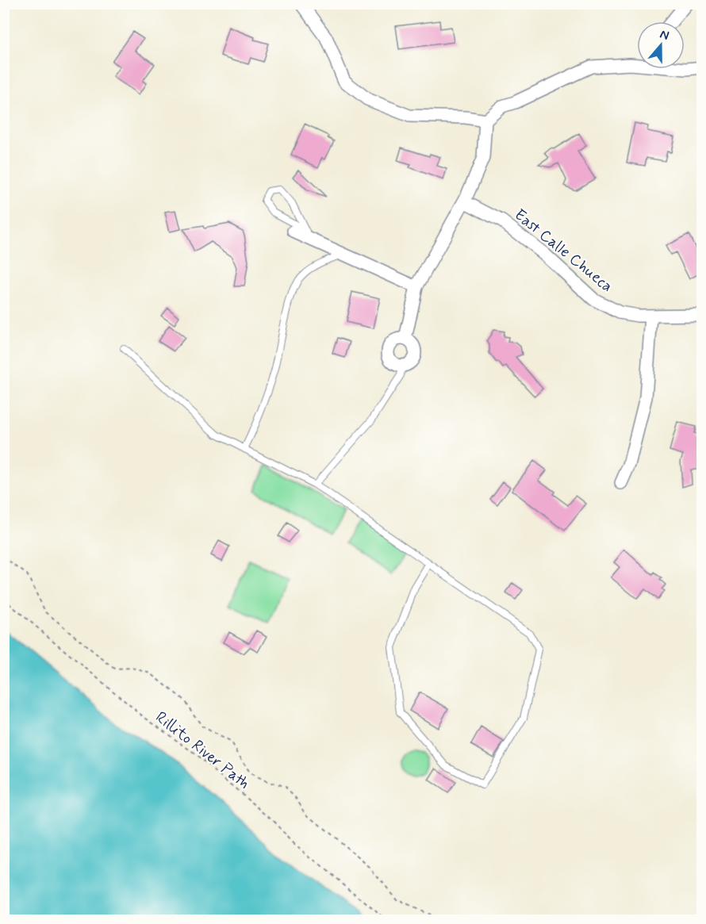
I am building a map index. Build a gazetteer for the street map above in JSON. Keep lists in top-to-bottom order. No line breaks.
{"streets":{"street":["East Calle Chueca"],"path":["Rillito River Path"]},"north":"top"}
